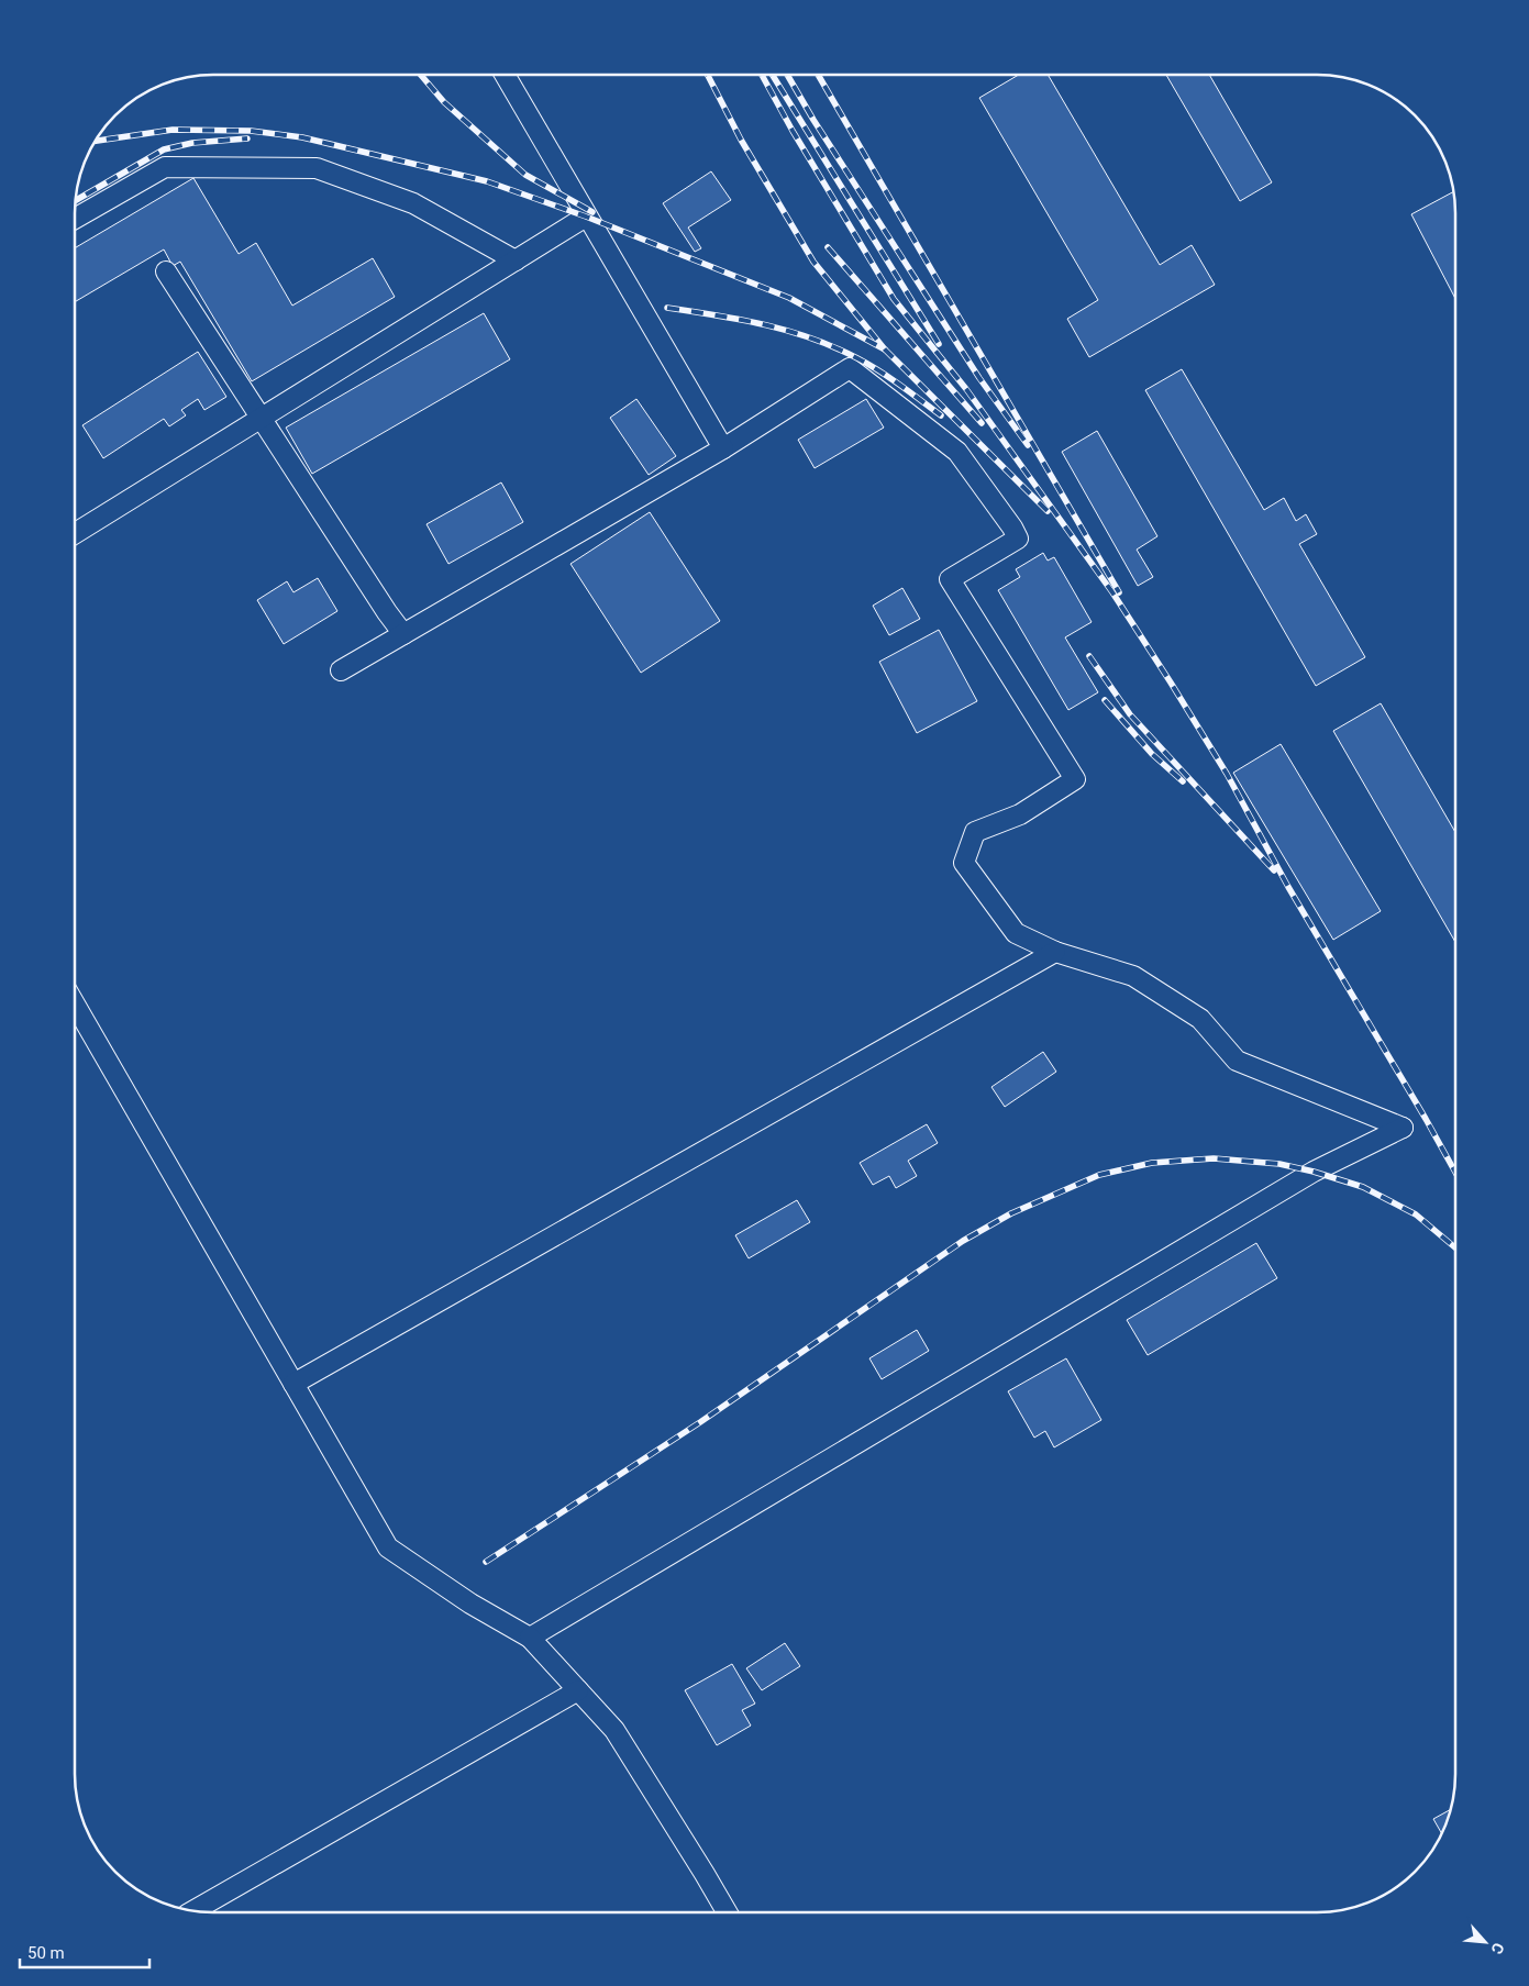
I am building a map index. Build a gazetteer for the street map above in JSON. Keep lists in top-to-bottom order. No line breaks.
{"scale_bar":"50 m","north":"bottom right"}
